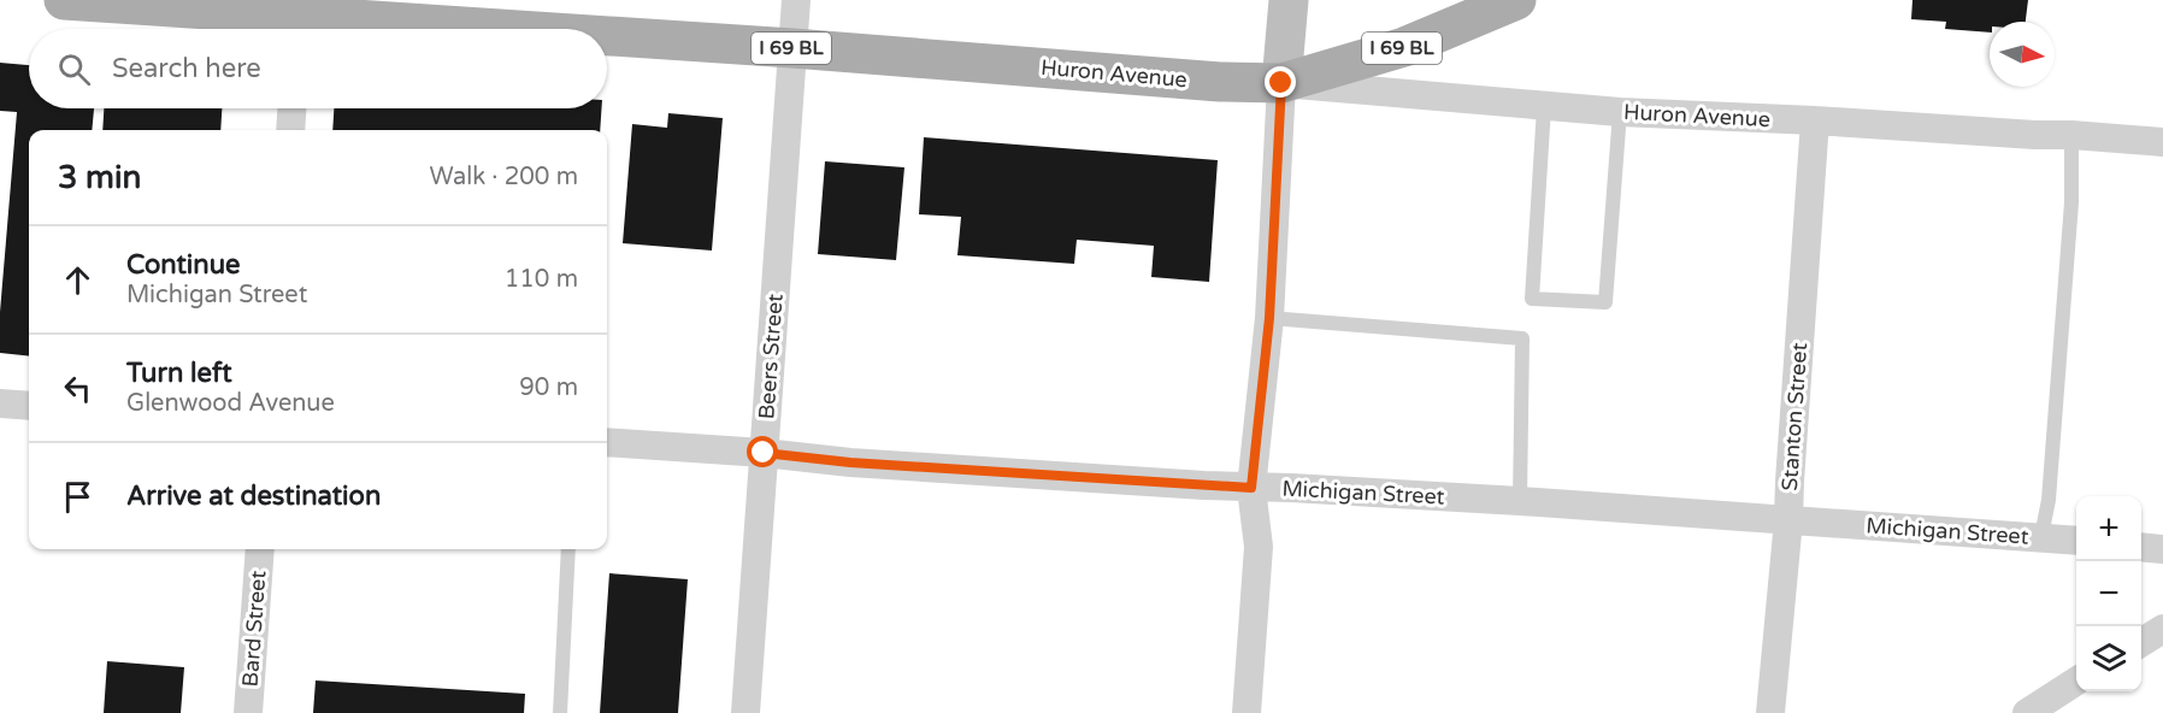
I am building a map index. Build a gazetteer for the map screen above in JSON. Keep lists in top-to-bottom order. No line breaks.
{"streets":{"main road":["I 69 BL","Huron Avenue"],"street":["Beers Street","Stanton Street","Michigan Street","Bard Street"]},"crossings":[["I 69 BL","Huron Avenue"],["Huron Avenue","Beers Street"],["Huron Avenue","Stanton Street"],["Beers Street","Michigan Street"],["Stanton Street","Michigan Street"]],"north":"right","page":{"search":"Search here","heading":["3 min","Walk · 200 m"],"list":[["Continue","Michigan Street","110 m"],["Turn left","Glenwood Avenue","90 m"],"Arrive at destination"],"map_buttons":["+","−"]}}
